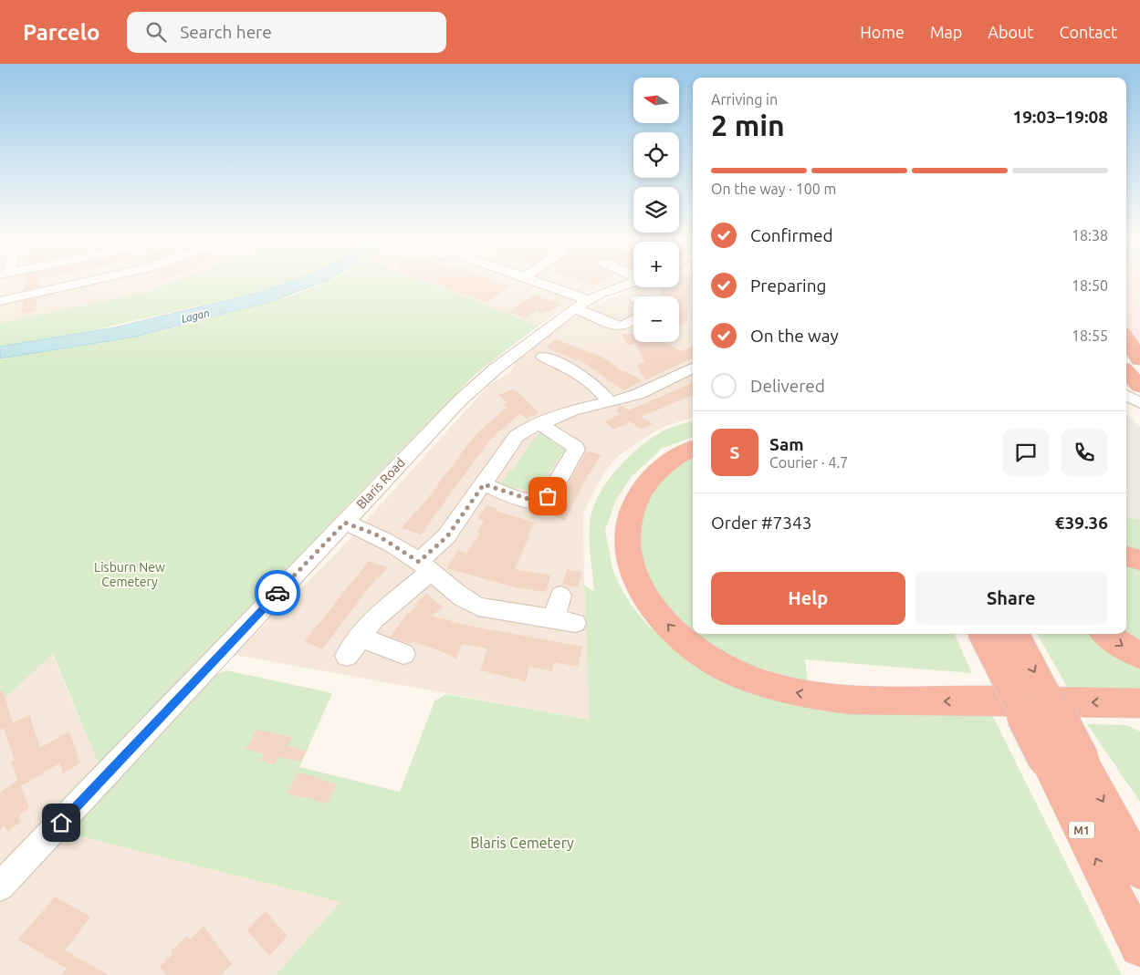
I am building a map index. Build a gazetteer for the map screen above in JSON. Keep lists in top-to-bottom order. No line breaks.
{"streets":{"highway":["M1"],"street":["Blaris Road"]},"water":["Lagan"],"parks":["Lisburn New Cemetery","Blaris Cemetery"],"north":"left","page":{"header":"Parcelo","search":"Search here","nav":["Home","Map","About","Contact"],"map_buttons":["+","−"],"heading":["2 min","Arriving in","19:03–19:08"],"panel":["Sam","Courier · 4.7","Order #7343","€39.36"],"bar":"On the way · 100 m","list":[["Confirmed","18:38"],["Preparing","18:50"],["On the way","18:55"],"Delivered"],"round":"S","buttons":["Help","Share"]}}
